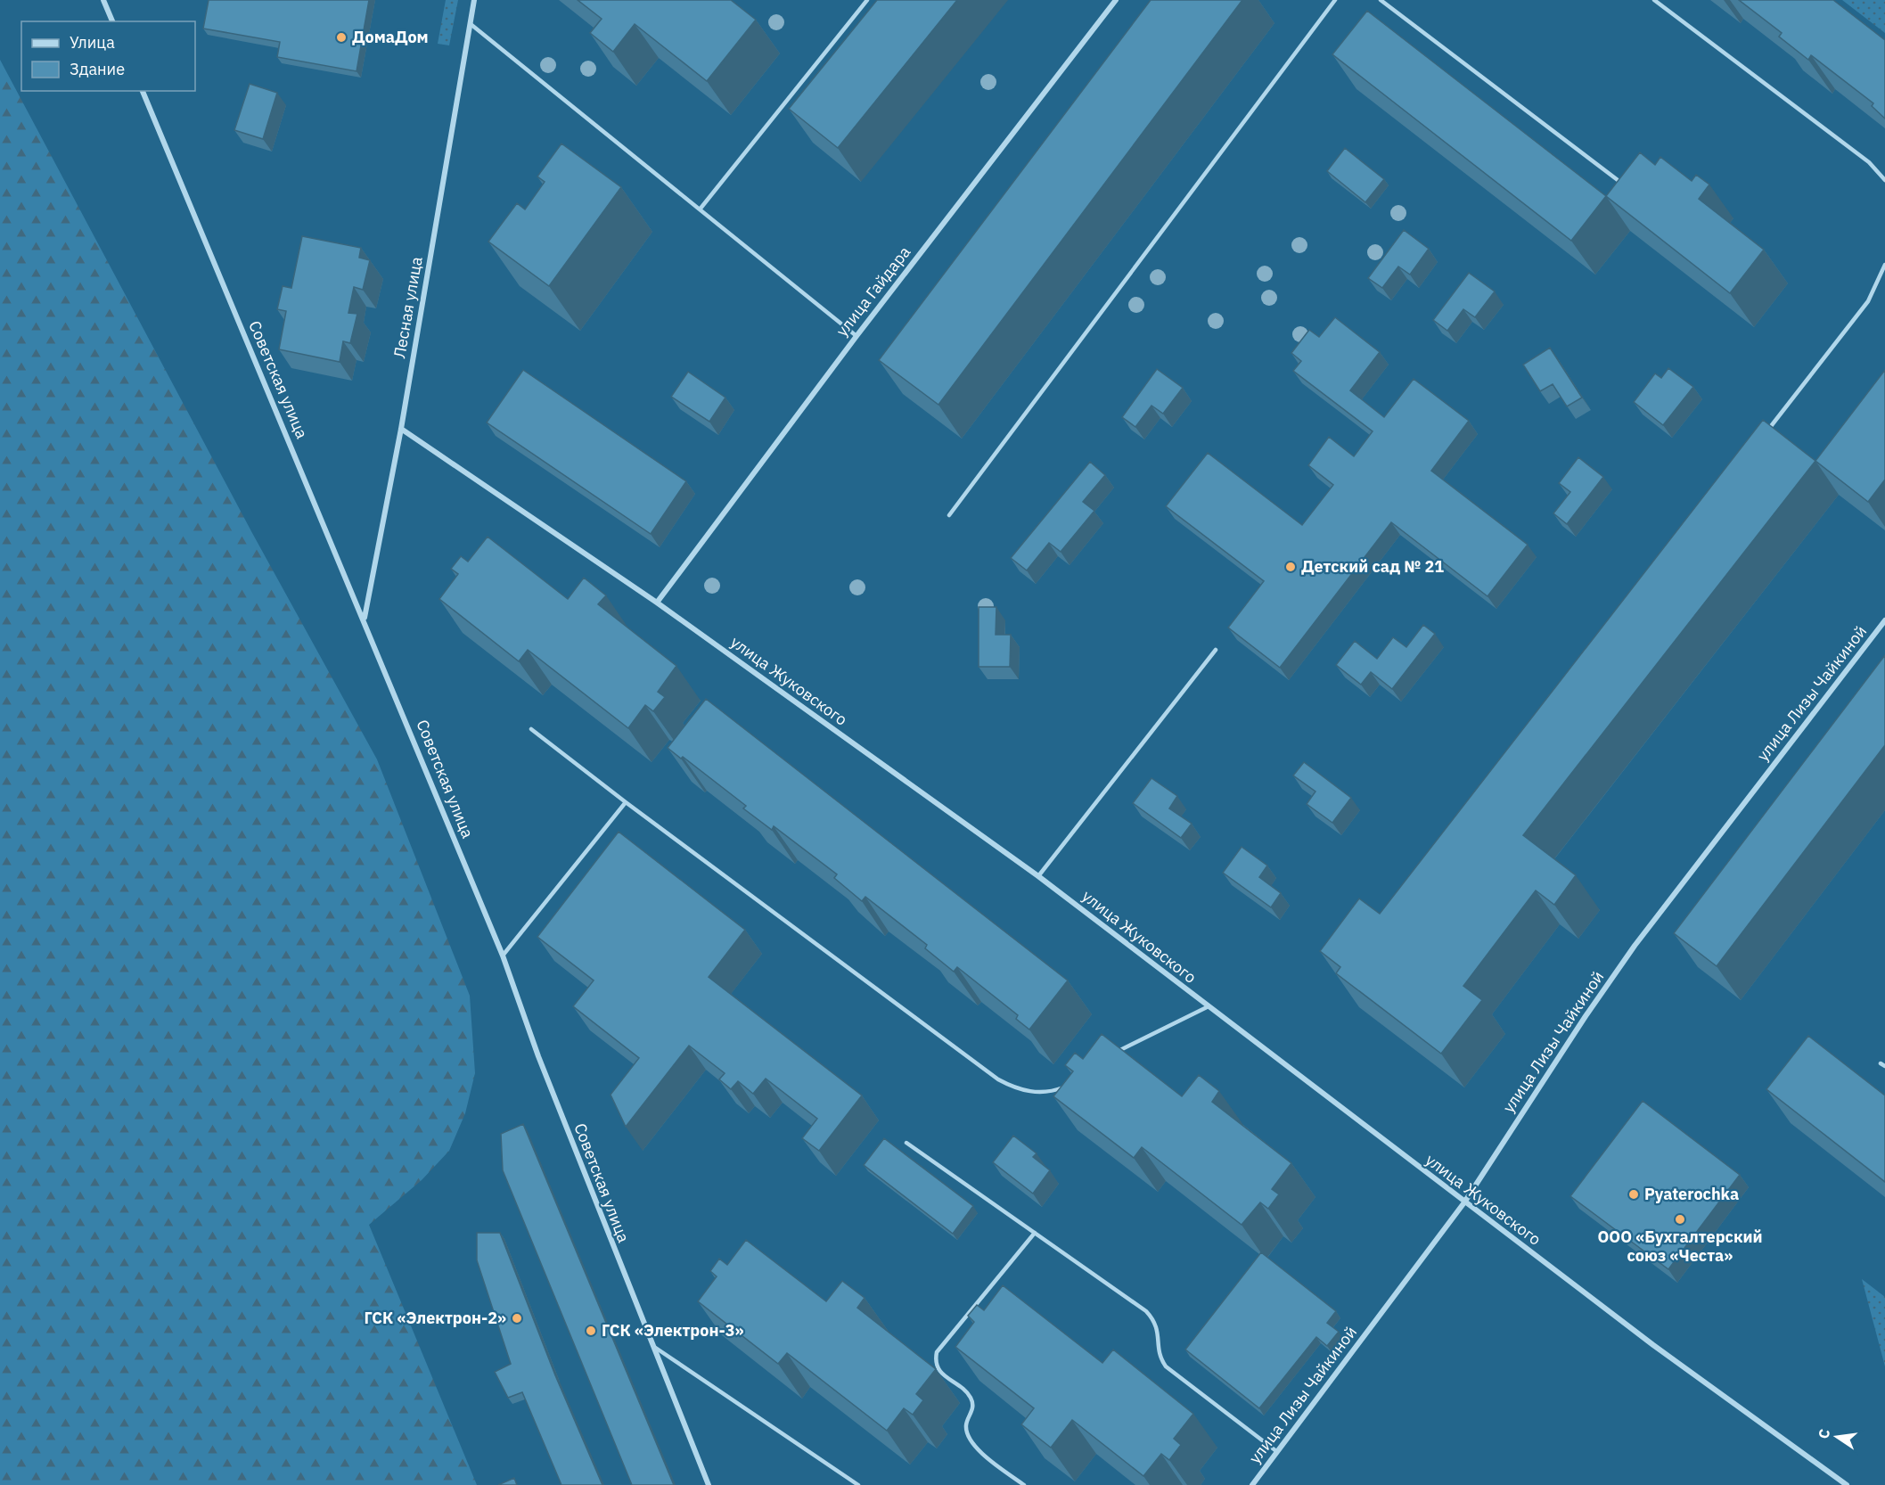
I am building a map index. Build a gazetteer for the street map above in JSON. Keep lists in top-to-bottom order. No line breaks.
{"streets":{"street":["улица Гайдара","Лесная улица","Советская улица","улица Жуковского","улица Лизы Чайкиной"]},"crossings":[["улица Гайдара","улица Жуковского"],["Лесная улица","Советская улица"],["Лесная улица","улица Жуковского"],["улица Жуковского","улица Лизы Чайкиной"]],"places":["ДомаДом","Детский сад № 21","Pyaterochka","ООО «Бухгалтерский союз «Честа»","ГСК «Электрон-2»","ГСК «Электрон-3»"],"legend":["Улица","Здание"],"north":"left"}
